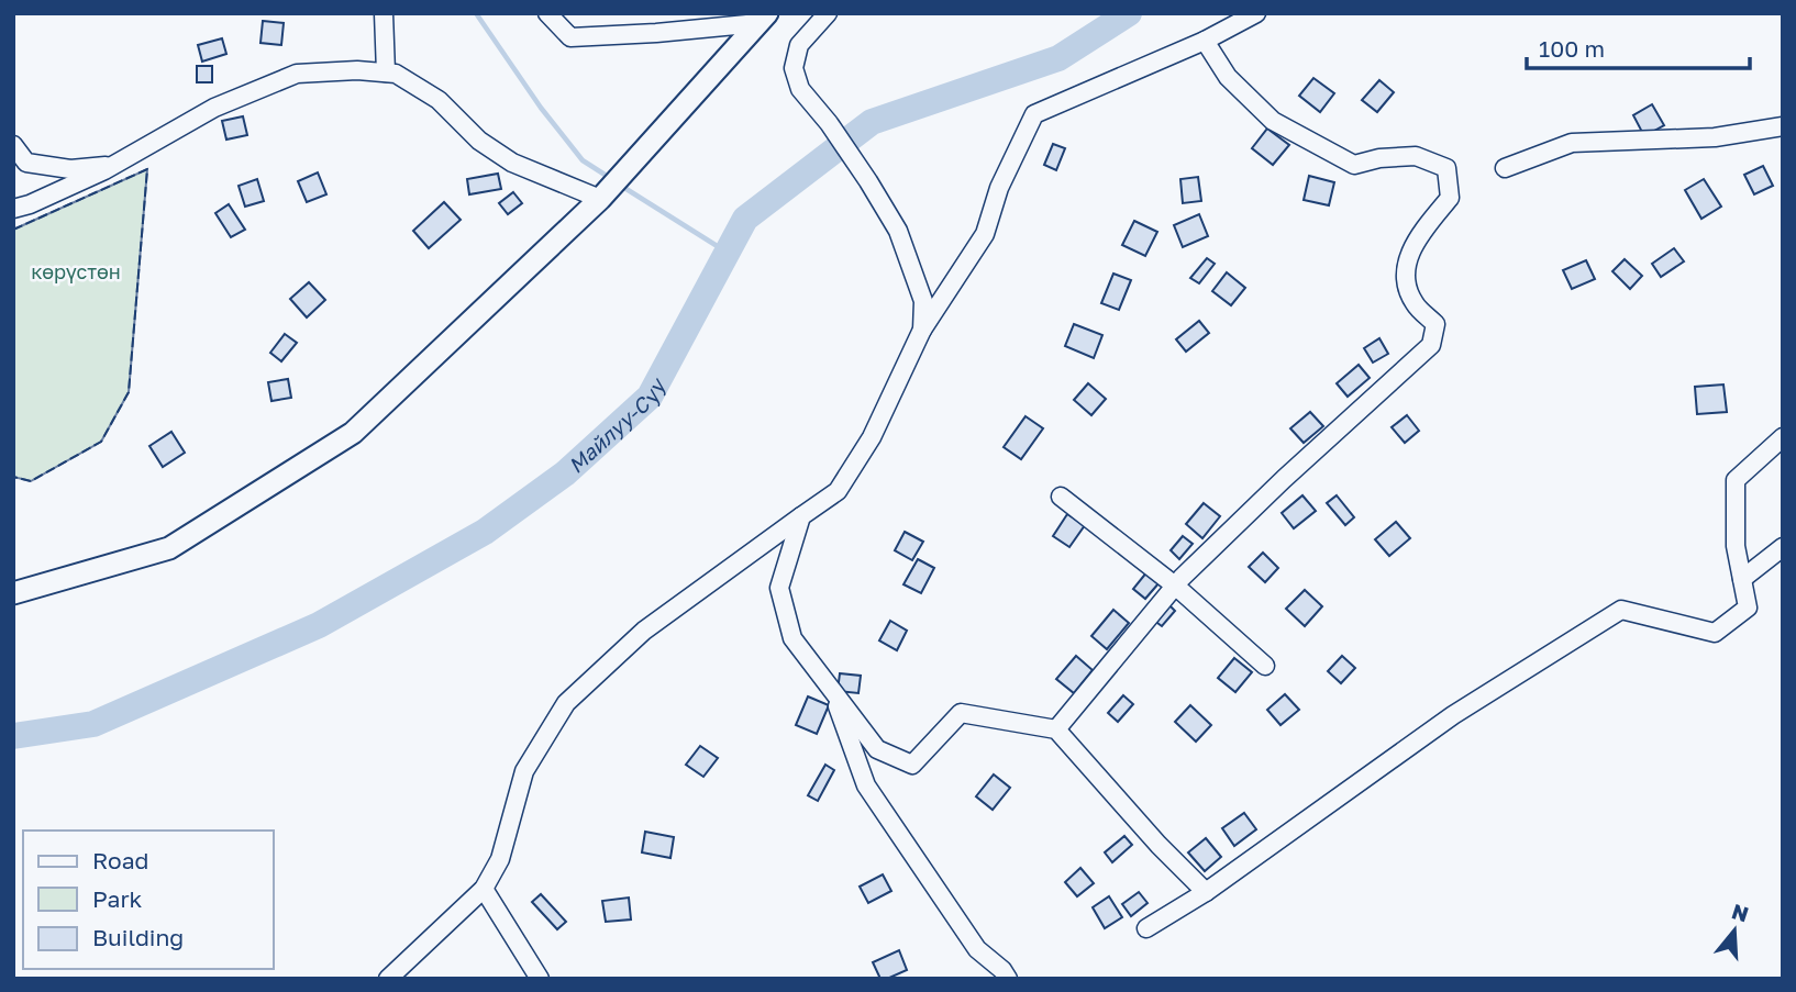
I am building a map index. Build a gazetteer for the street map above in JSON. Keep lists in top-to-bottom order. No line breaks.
{"water":["Майлуу-Суу"],"parks":["көрүстөн"],"legend":["Road","Park","Building"],"scale_bar":"100 m","north":"top"}
